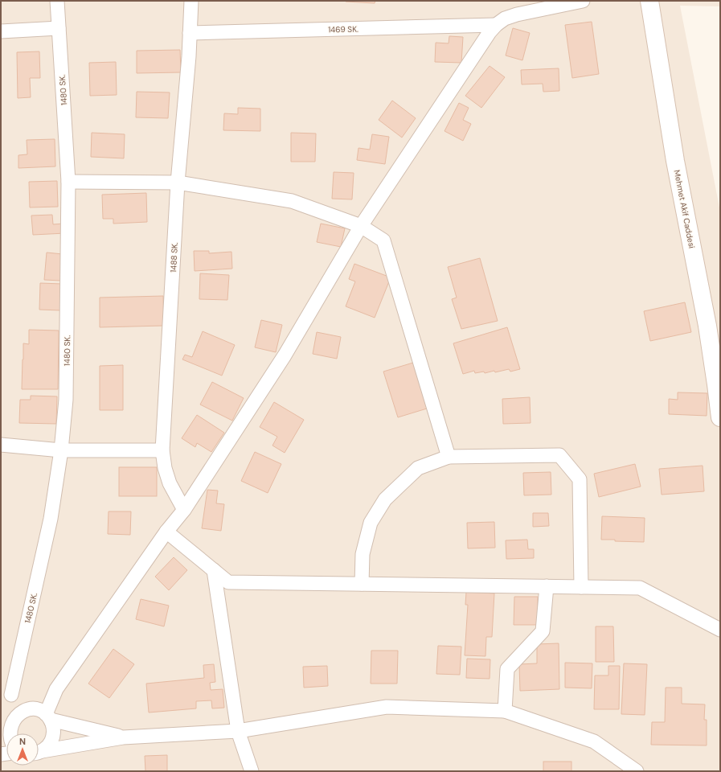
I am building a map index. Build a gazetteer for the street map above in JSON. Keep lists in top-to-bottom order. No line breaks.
{"streets":{"street":["1469 SK.","1480 SK.","Mehmet Akif Caddesi","1488 SK."]},"crossings":[["1469 SK.","1488 SK."]],"north":"top"}
